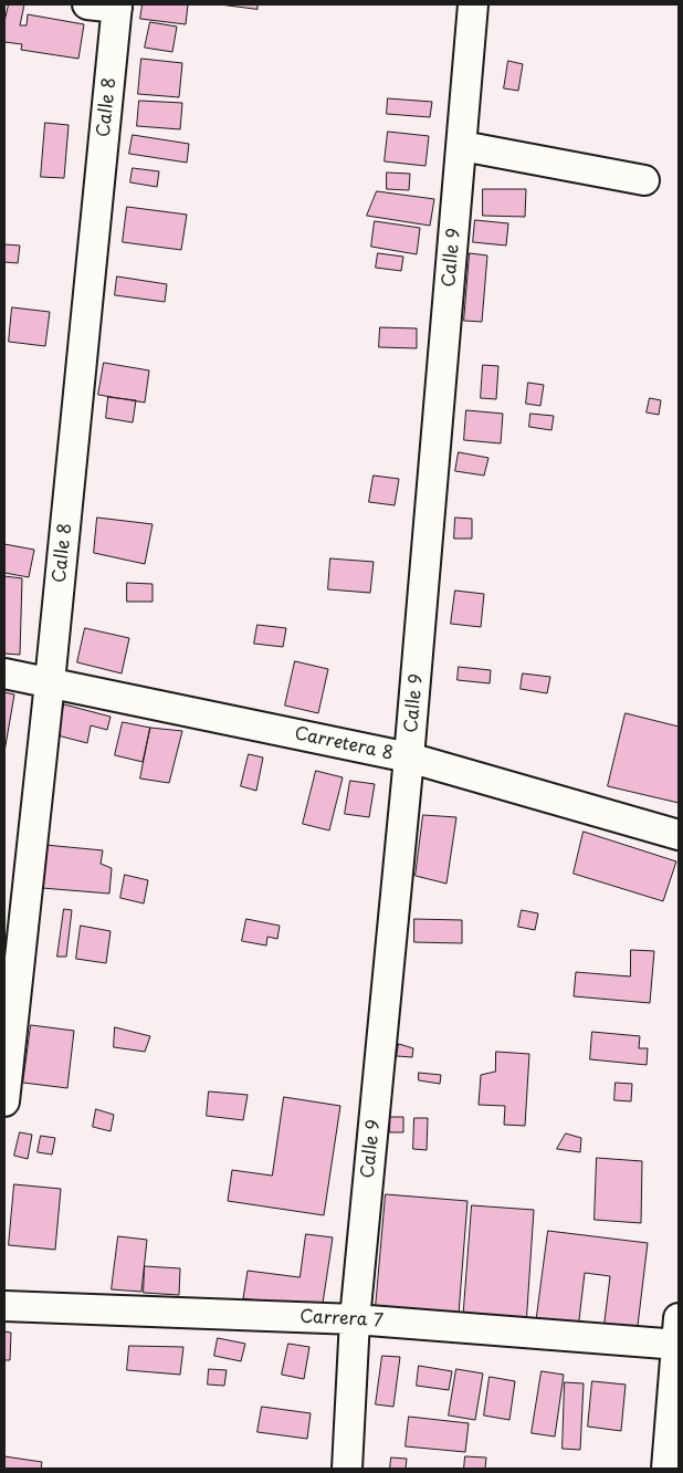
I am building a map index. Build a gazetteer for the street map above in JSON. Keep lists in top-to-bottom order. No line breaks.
{"streets":{"street":["Calle 8","Calle 9","Carretera 8","Carrera 7"]},"crossings":[["Calle 8","Carretera 8"],["Calle 9","Carretera 8"],["Calle 9","Carrera 7"]]}
